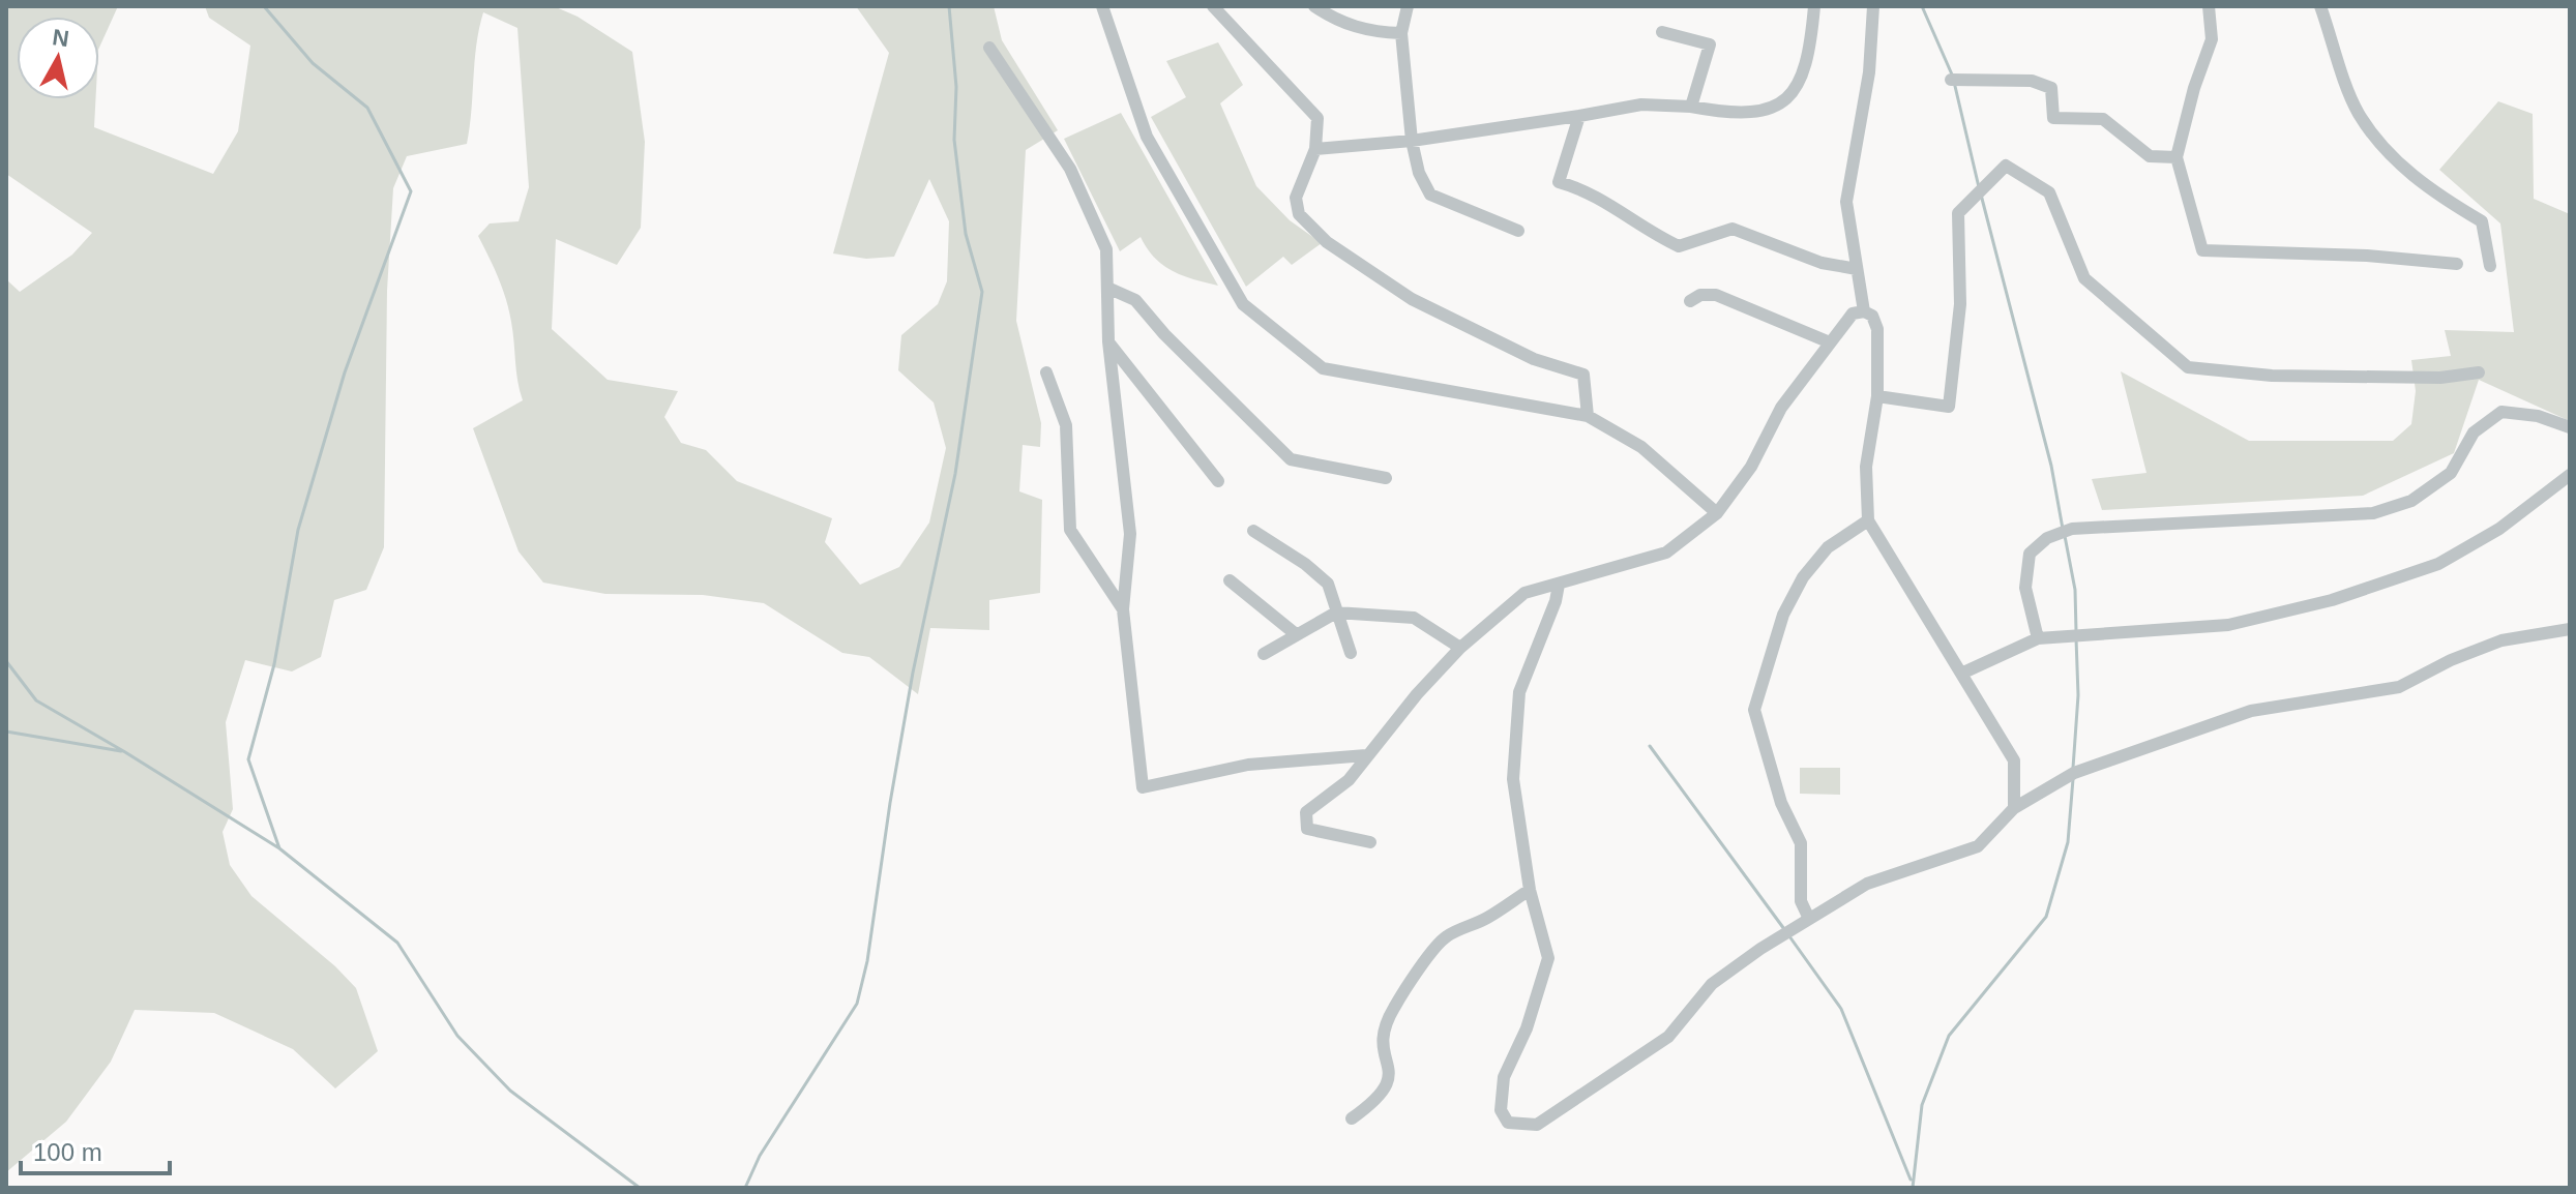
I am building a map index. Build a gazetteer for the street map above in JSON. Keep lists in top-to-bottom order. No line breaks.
{"scale_bar":"100 m","north":"top"}
